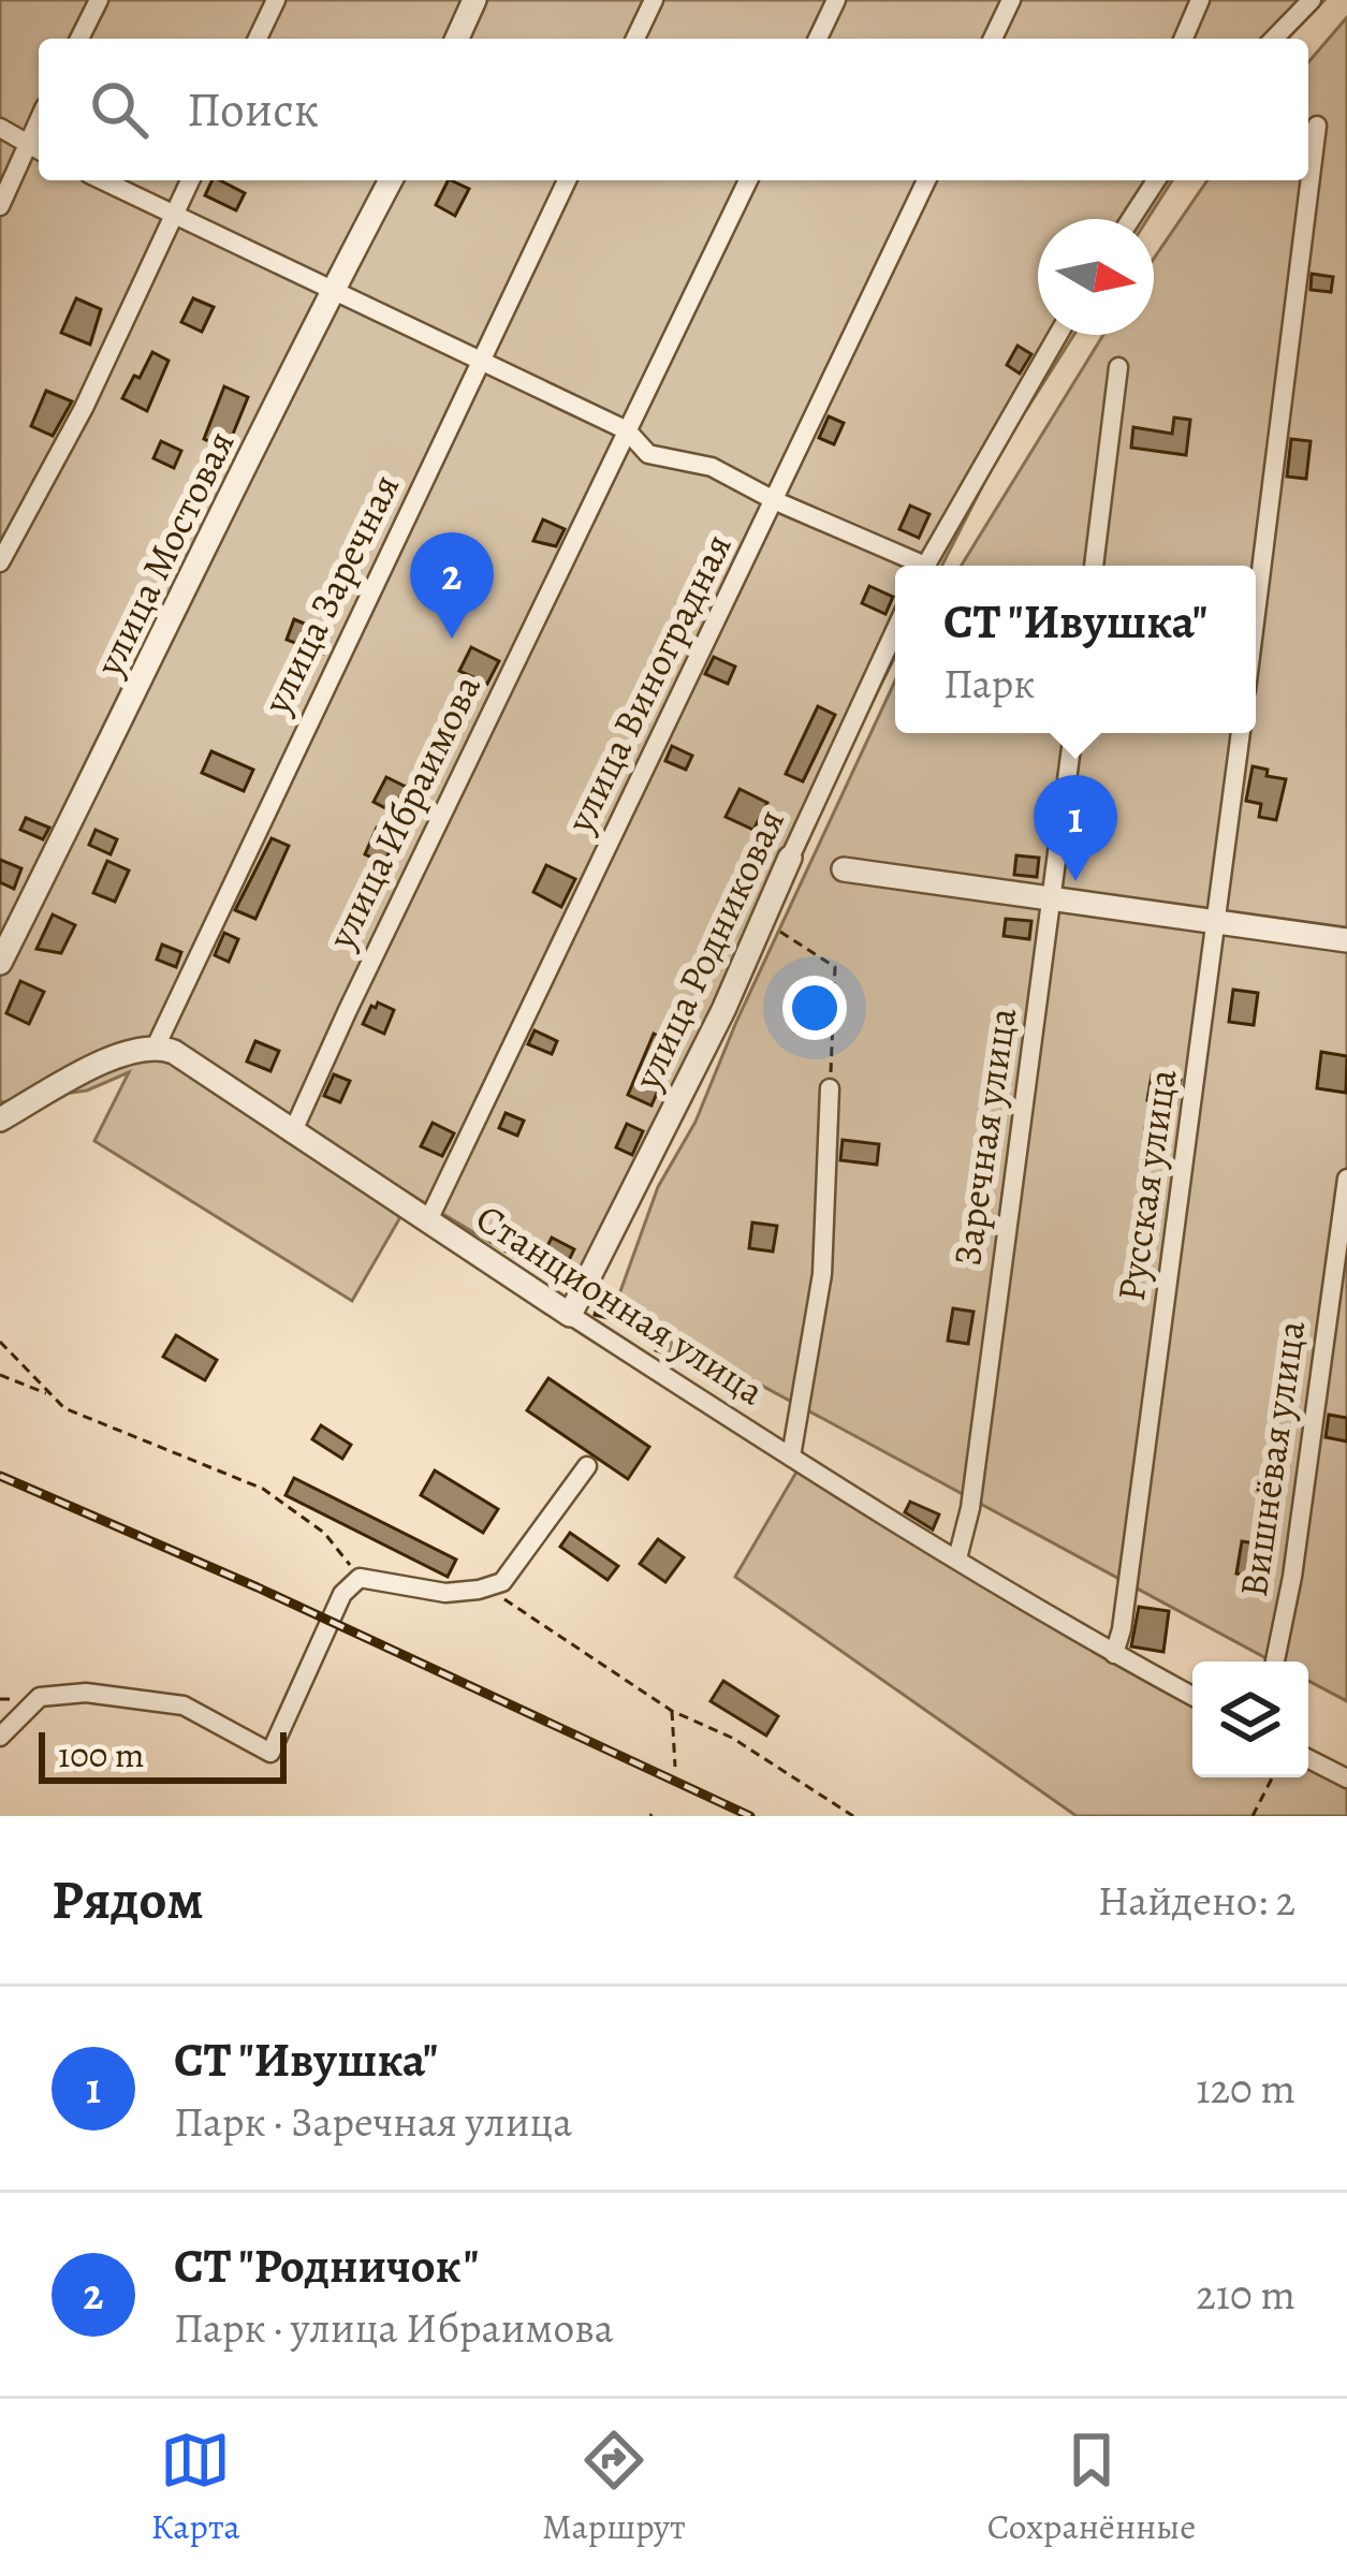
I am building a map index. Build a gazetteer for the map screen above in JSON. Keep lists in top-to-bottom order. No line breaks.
{"streets":{"street":["улица Мостовая","улица Заречная","улица Виноградная","улица Ибраимова","улица Родниковая","Заречная улица","Русская улица","Станционная улица","Вишнёвая улица"]},"crossings":[["улица Заречная","Станционная улица"],["улица Виноградная","Станционная улица"],["улица Ибраимова","Станционная улица"],["улица Родниковая","Станционная улица"],["Заречная улица","Станционная улица"],["Русская улица","Станционная улица"]],"scale_bar":"100 m","north":"right","page":{"search":"Поиск","pins":["2","1"],"popup":["СТ \"Ивушка\"","Парк"],"scale":"100 m","heading":["Рядом","Найдено: 2"],"list":[{"mark":"1","name":"СТ \"Ивушка\"","note":"Парк · Заречная улица","value":"120 m"},{"mark":"2","name":"СТ \"Родничок\"","note":"Парк · улица Ибраимова","value":"210 m"}],"nav":["Карта","Маршрут","Сохранённые"]}}
